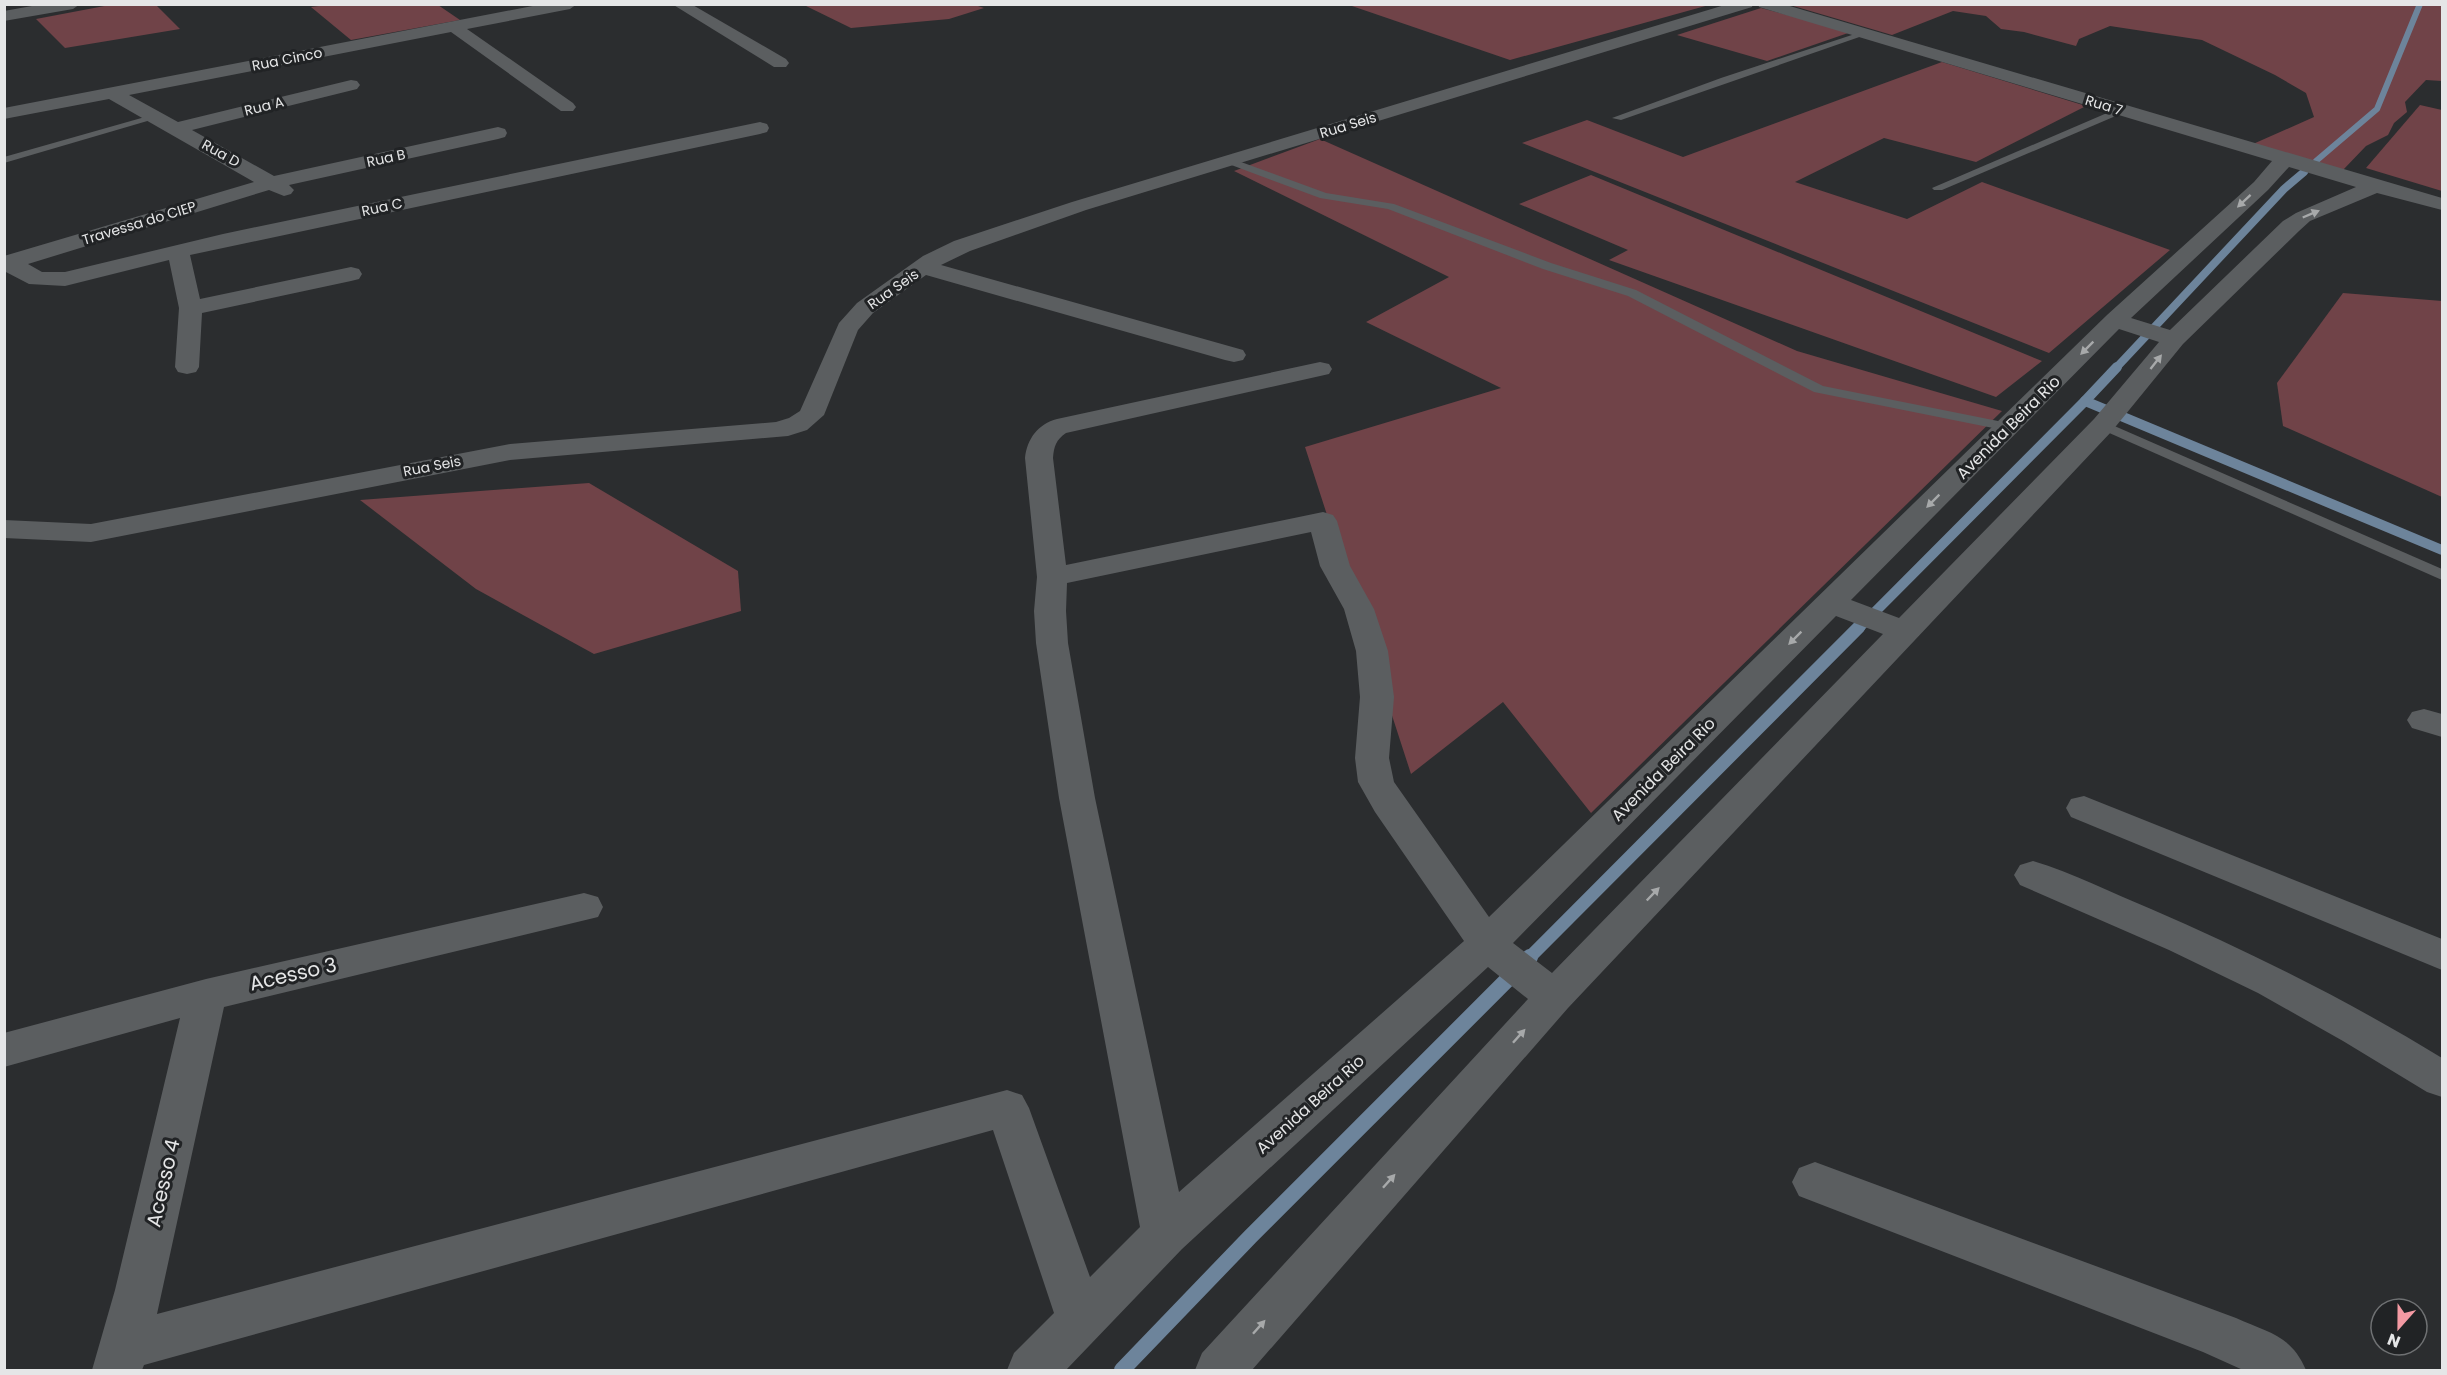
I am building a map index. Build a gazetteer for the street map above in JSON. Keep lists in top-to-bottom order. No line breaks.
{"streets":{"street":["Rua Cinco","Rua 7","Rua A","Rua Seis","Rua D","Rua B","Rua C","Travessa do CIEP","Avenida Beira Rio","Acesso 3","Acesso 4"]},"crossings":[["Rua Cinco","Rua D"],["Rua 7","Avenida Beira Rio"],["Rua A","Rua D"],["Rua D","Rua B"],["Rua D","Rua C"],["Rua D","Travessa do CIEP"],["Rua B","Travessa do CIEP"],["Rua C","Travessa do CIEP"],["Acesso 3","Acesso 4"]],"north":"bottom"}
